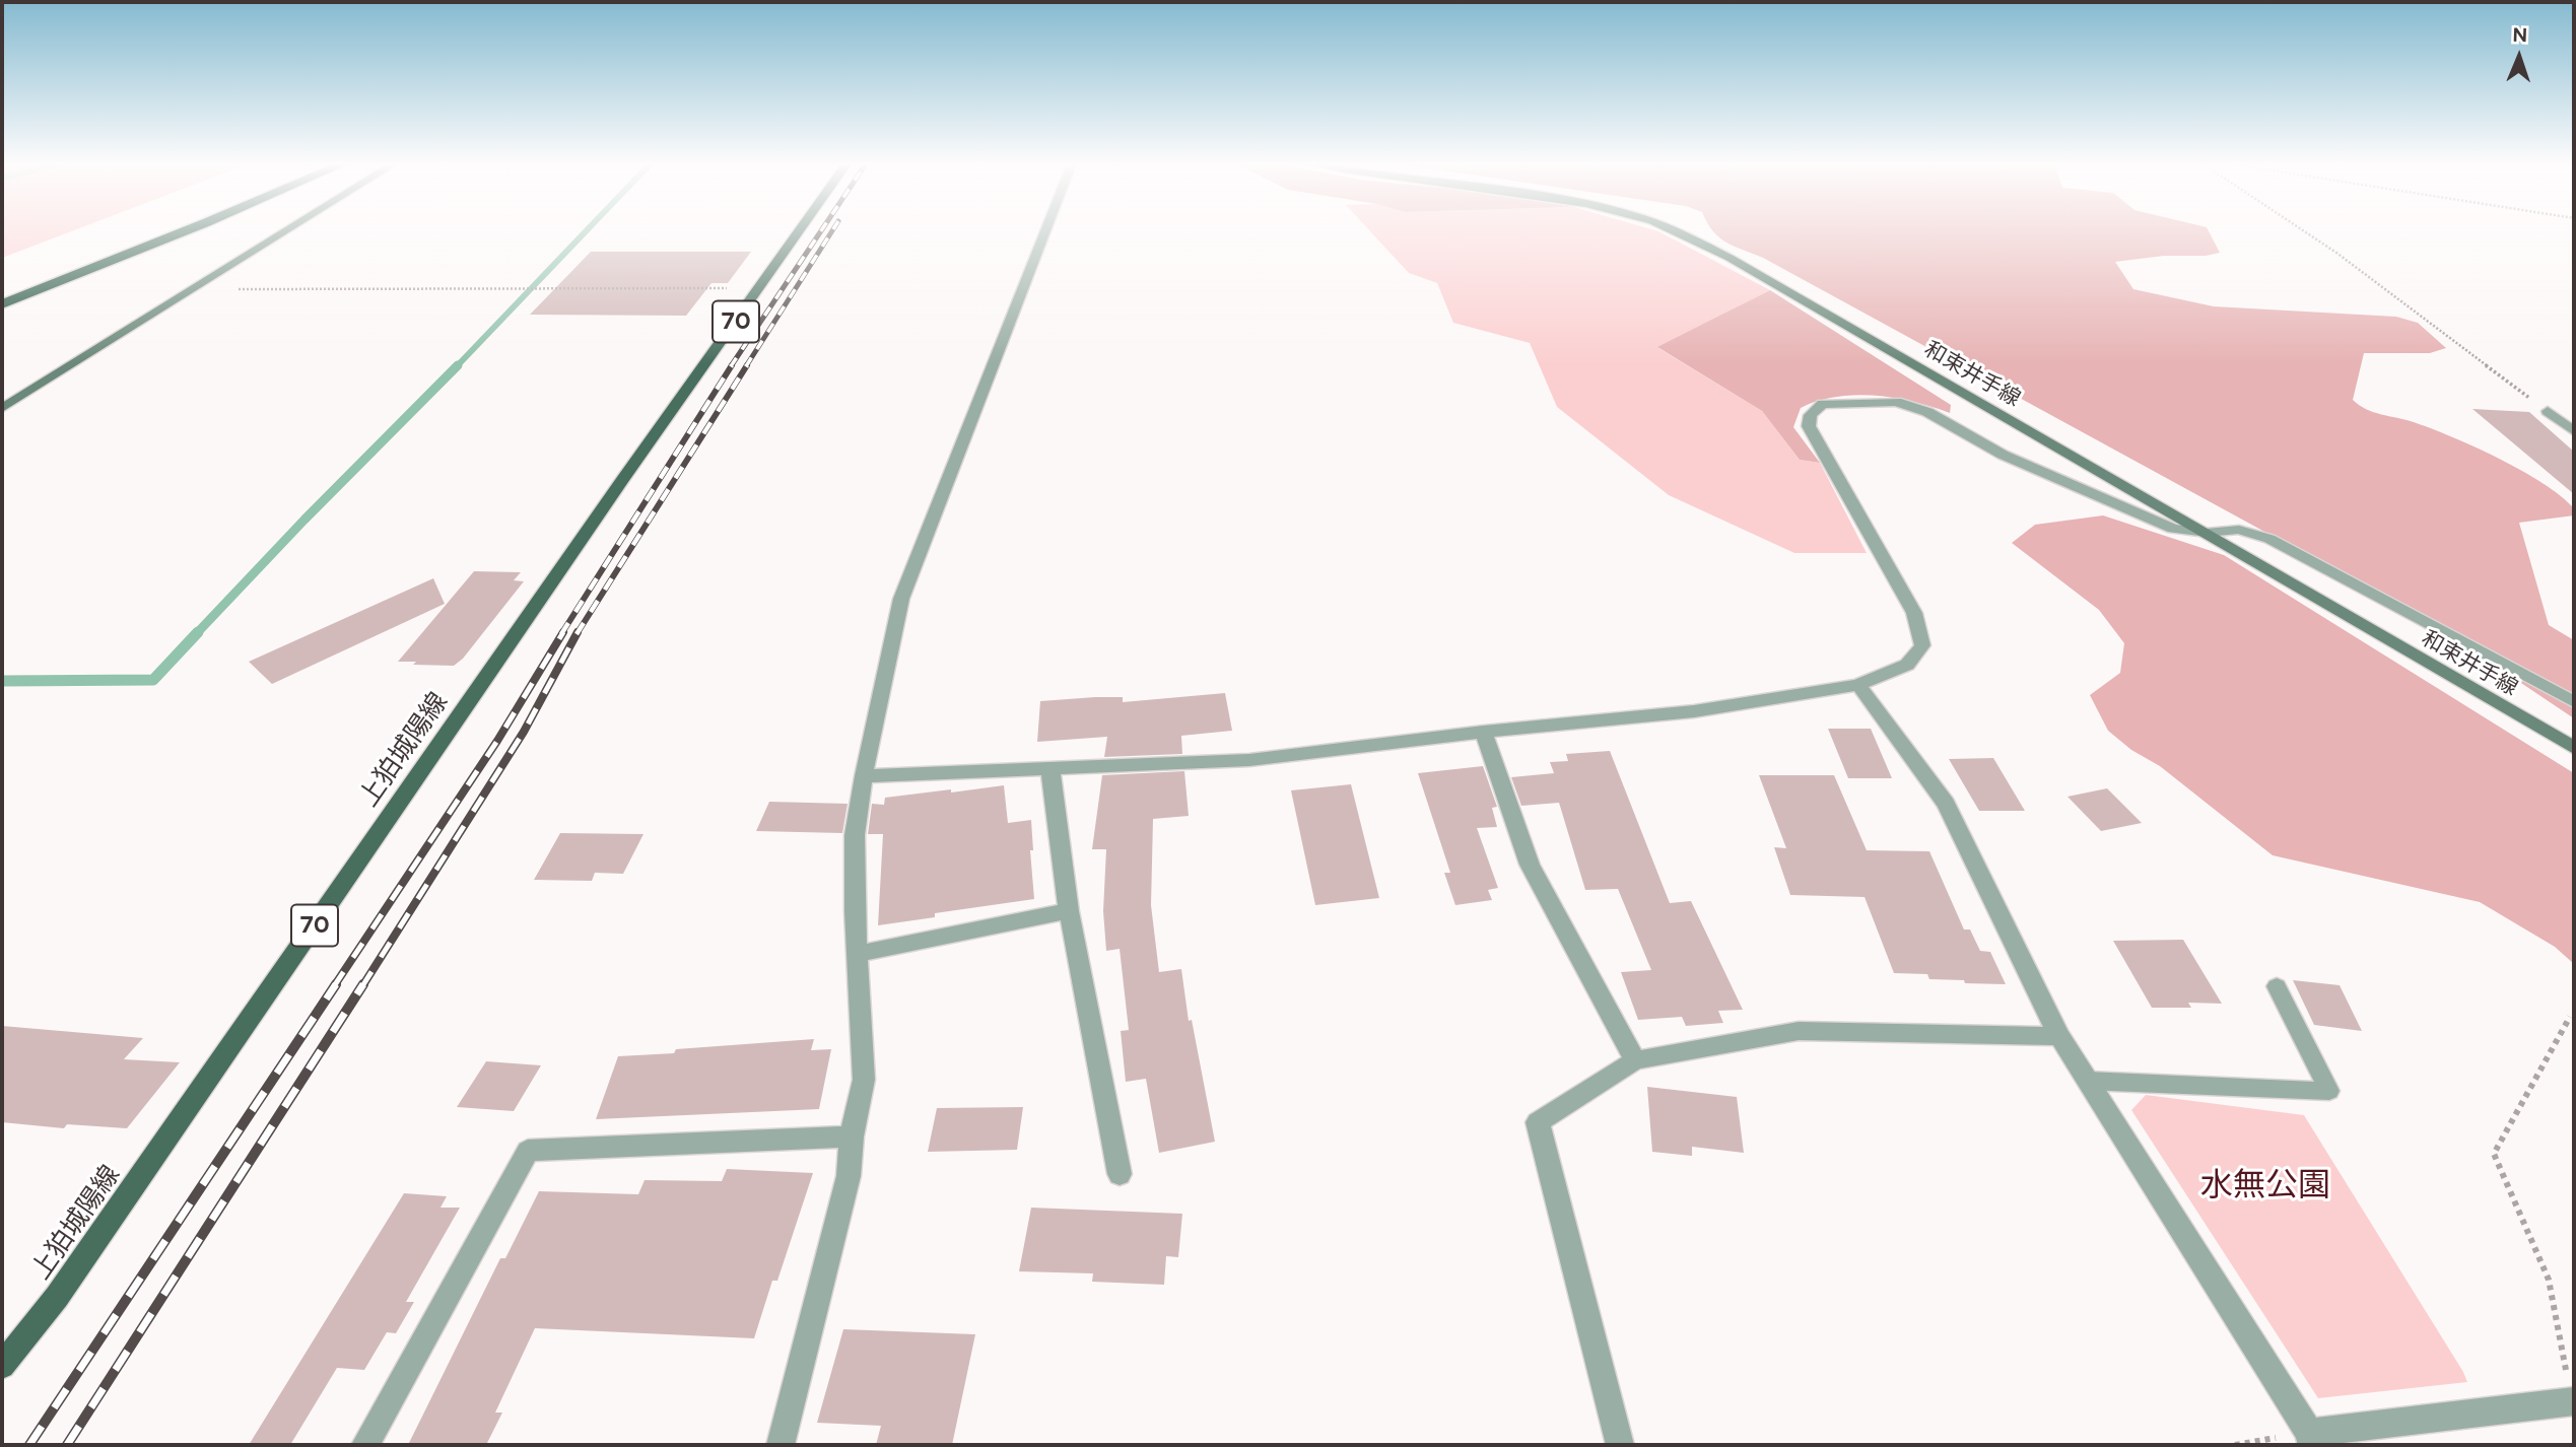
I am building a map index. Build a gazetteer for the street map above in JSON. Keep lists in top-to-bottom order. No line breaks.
{"streets":{"main road":["70","和束井手線","上狛城陽線"]},"parks":["水無公園"],"north":"top"}
